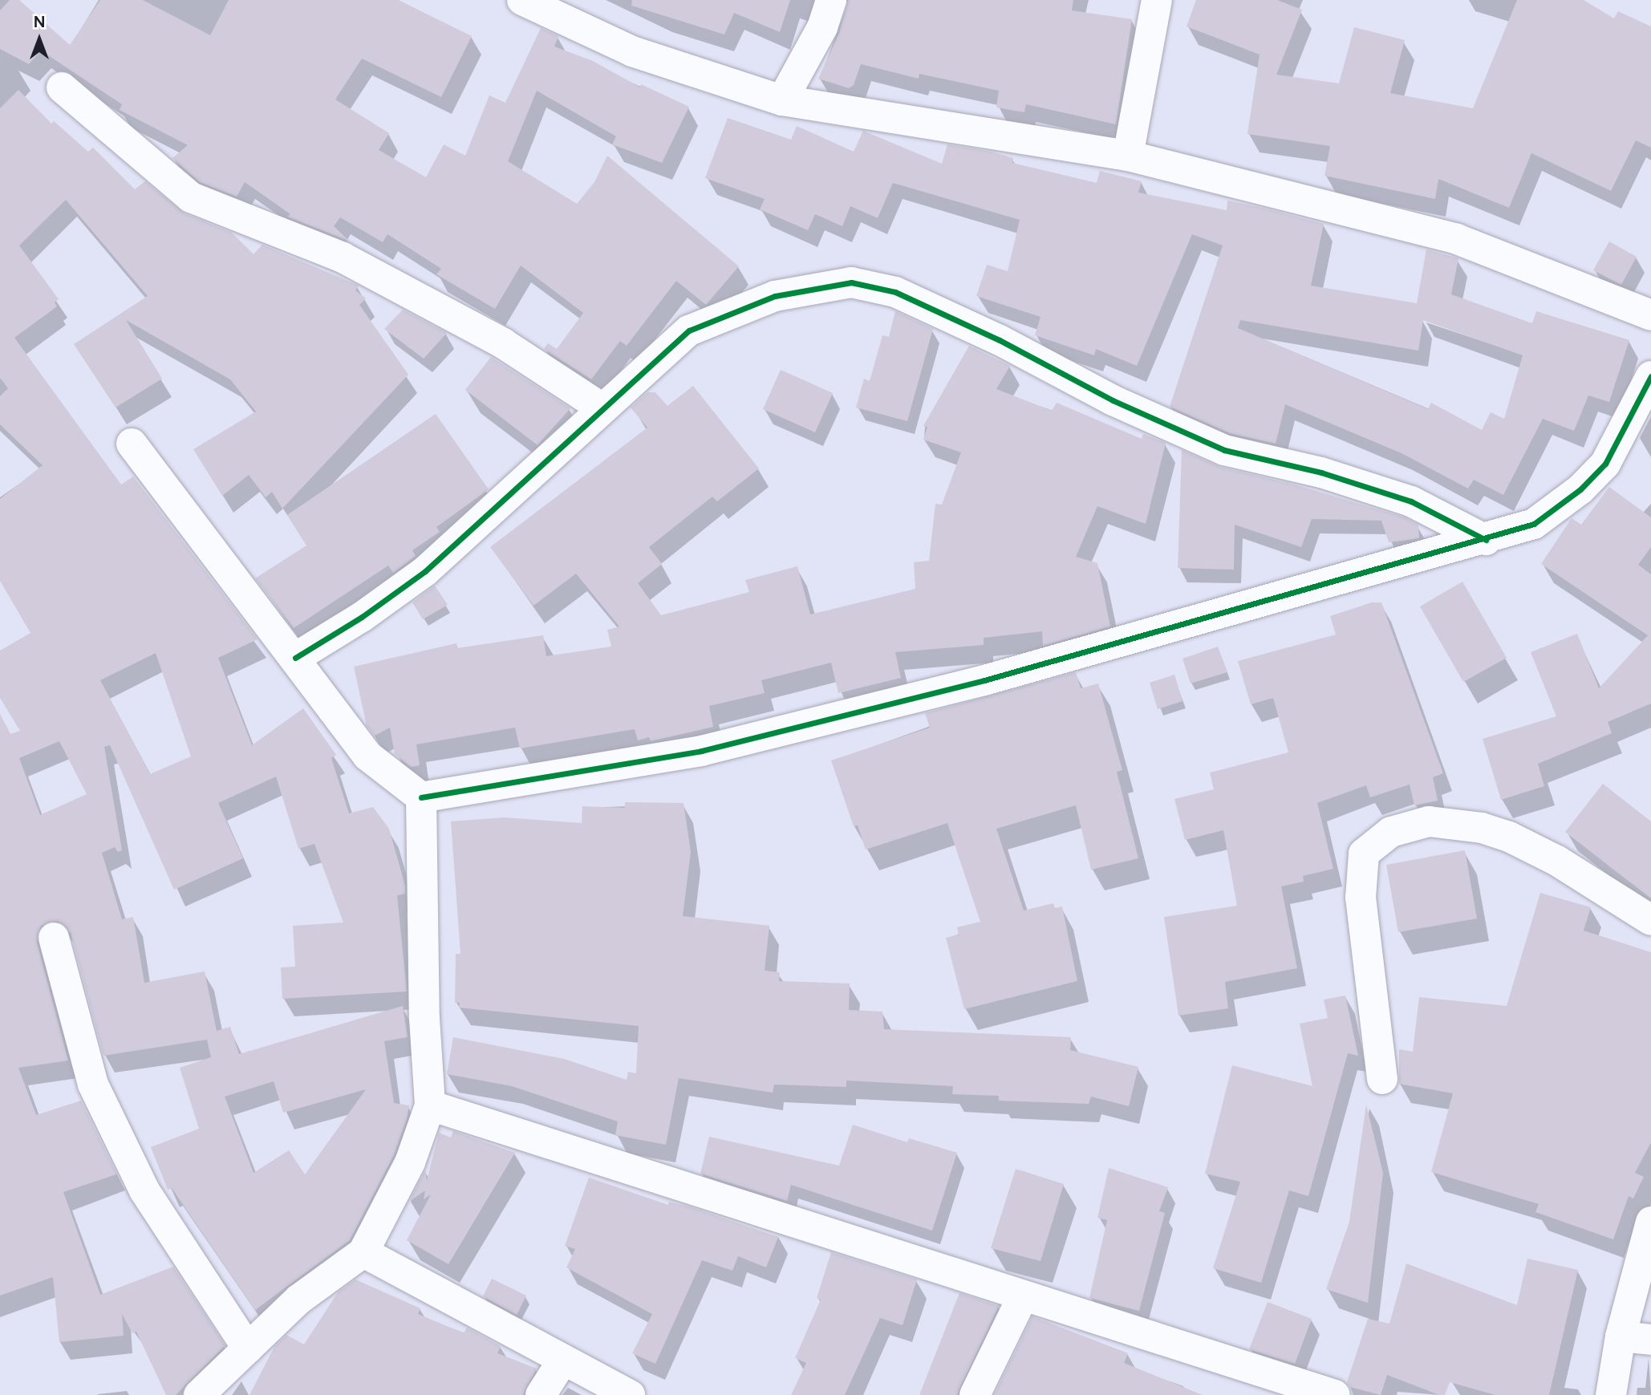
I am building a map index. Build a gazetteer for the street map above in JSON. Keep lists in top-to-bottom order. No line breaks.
{"north":"top"}
